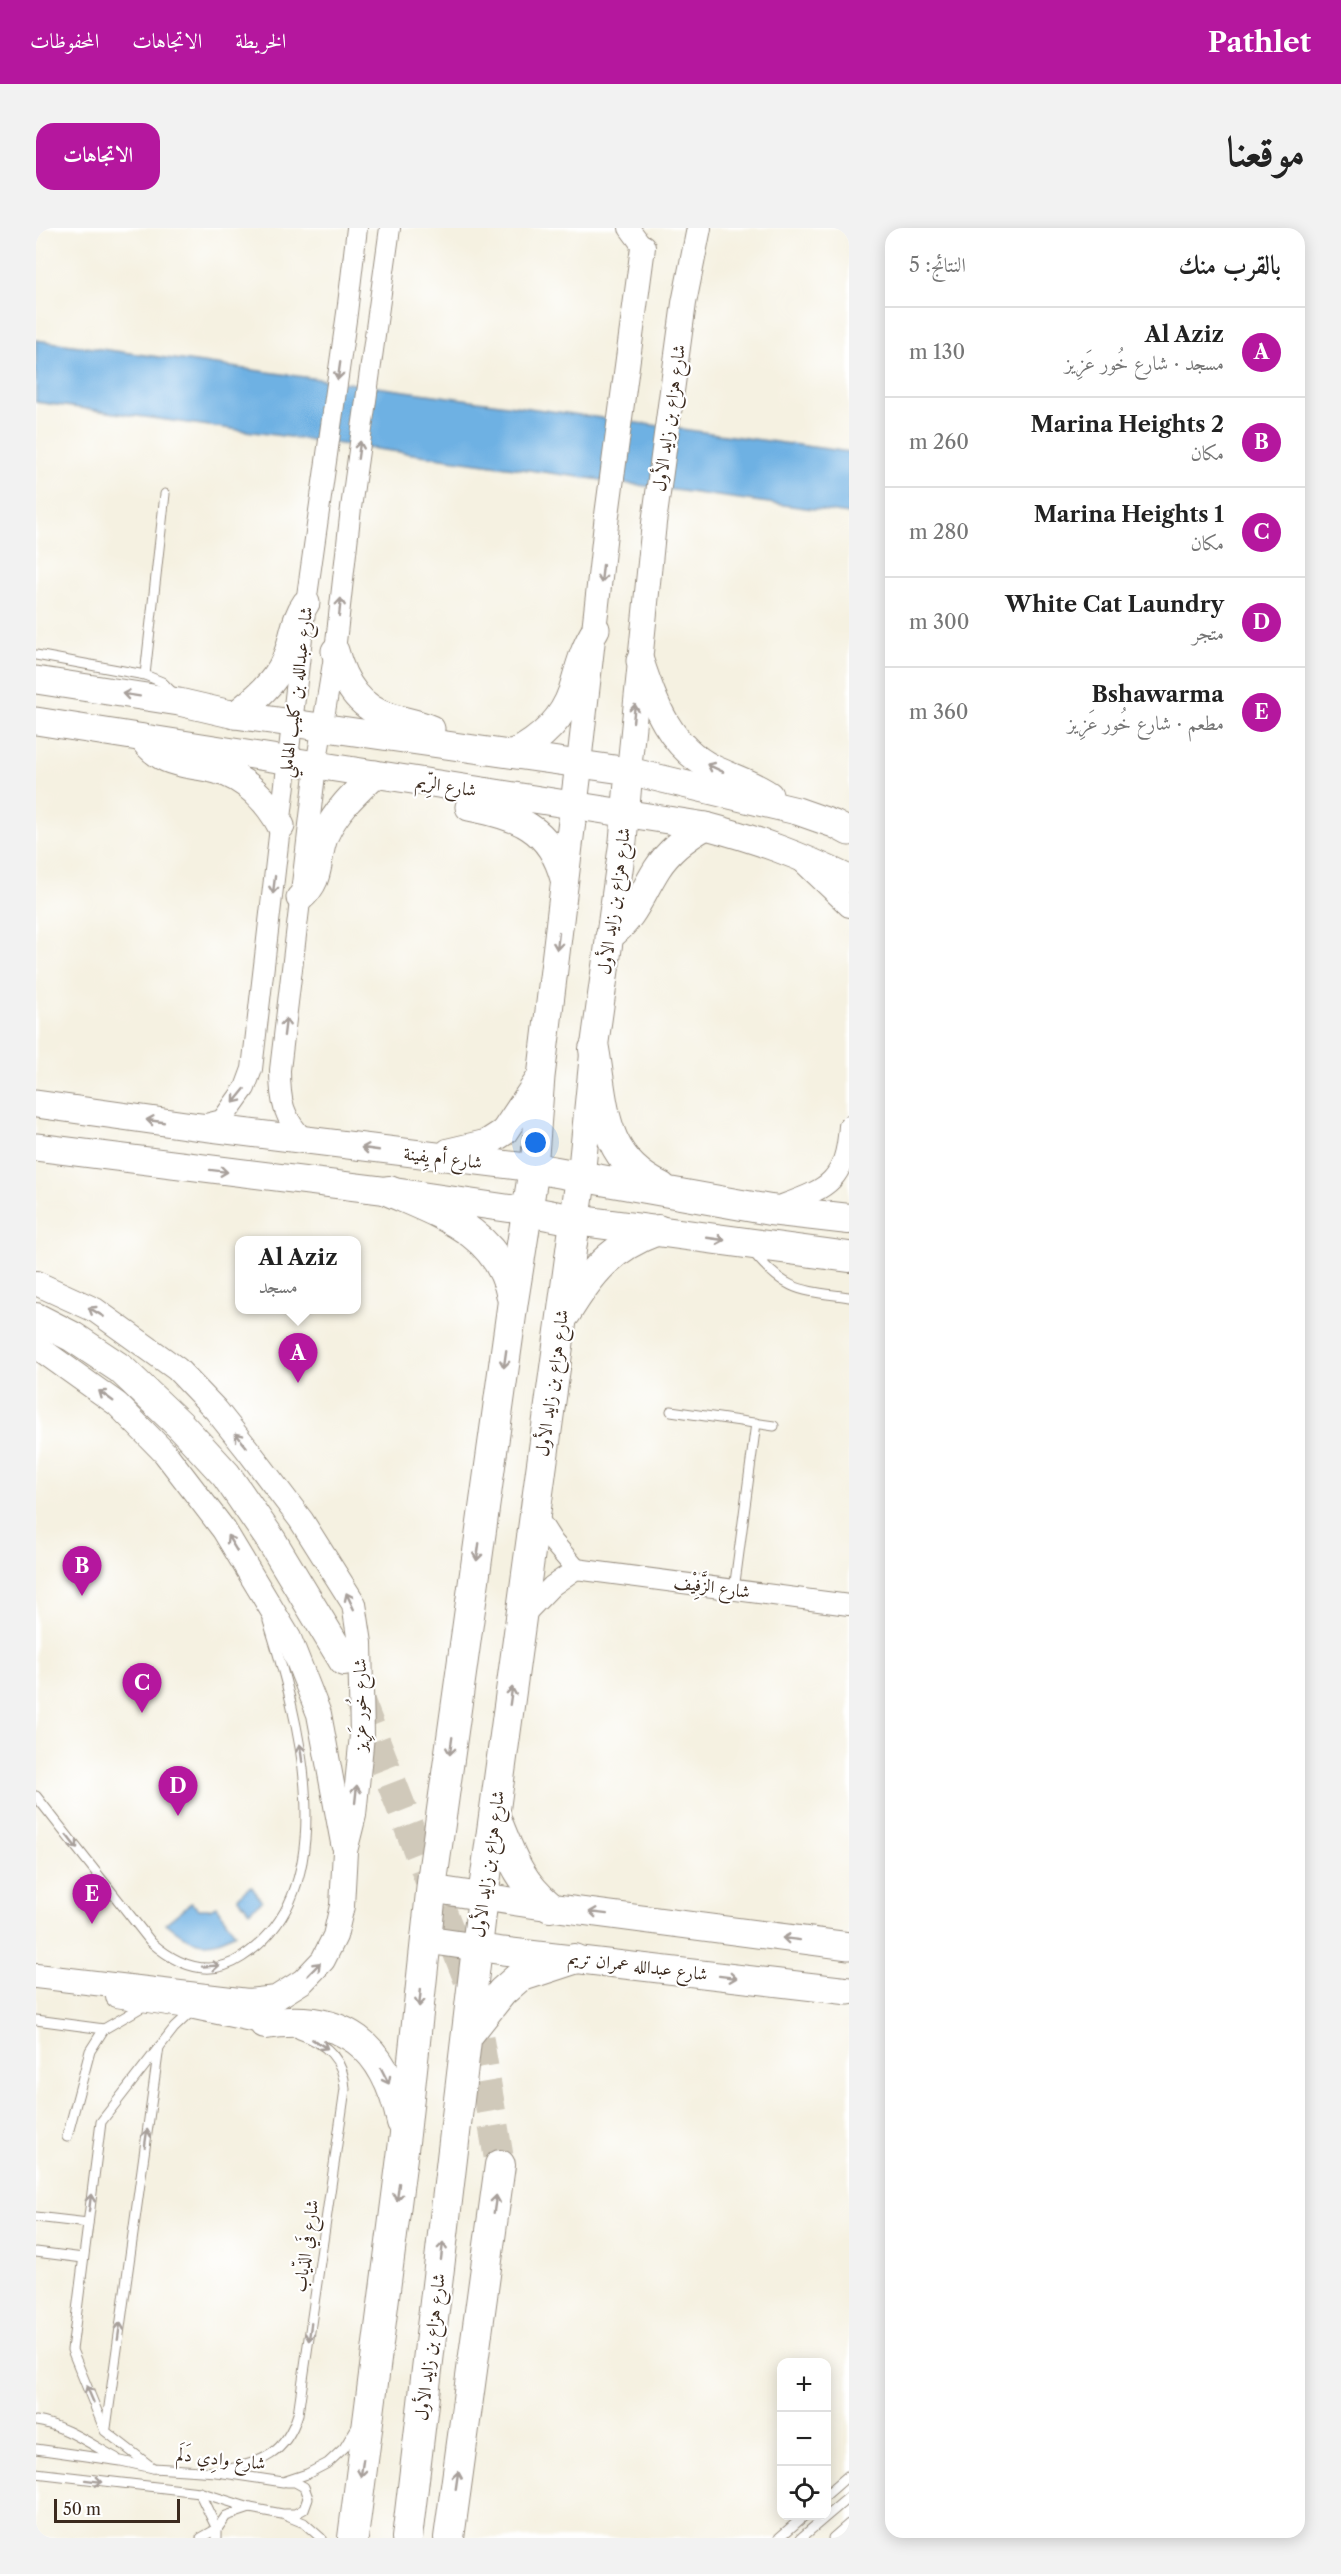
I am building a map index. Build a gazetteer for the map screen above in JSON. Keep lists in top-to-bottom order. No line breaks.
{"streets":{"main road":["شارع هزاع بن زايد الأول","شارع الرِّيم","شارع أم يِفينة","شارع عبدالله عمران تريم"],"street":["شارع عبدالله بن كليب الهاملي","شارع الزَّفِيْف","شارع خُور عَزِيز"],"lane":["شارع فَي الذّياب","شارع وادِي دَلَم"]},"crossings":[["شارع هزاع بن زايد الأول","شارع الرِّيم"],["شارع هزاع بن زايد الأول","شارع أم يِفينة"],["شارع هزاع بن زايد الأول","شارع عبدالله عمران تريم"],["شارع عبدالله بن كليب الهاملي","شارع الرِّيم"],["شارع عبدالله بن كليب الهاملي","شارع أم يِفينة"],["شارع فَي الذّياب","شارع وادِي دَلَم"]],"one_way":["شارع هزاع بن زايد الأول","شارع فَي الذّياب"],"scale_bar":"50 m","page":{"header":"Pathlet","nav":["الخريطة","الاتجاهات","المحفوظات"],"title":"موقعنا","buttons":"الاتجاهات","heading":["بالقرب منك","النتائج: 5"],"list":[{"mark":"A","name":"Al Aziz","note":"مسجد · شارع خُور عَزِيز","value":"130 m"},{"mark":"B","name":"Marina Heights 2","note":"مكان","value":"260 m"},{"mark":"C","name":"Marina Heights 1","note":"مكان","value":"280 m"},{"mark":"D","name":"White Cat Laundry","note":"متجر","value":"300 m"},{"mark":"E","name":"Bshawarma","note":"مطعم · شارع خُور عَزِيز","value":"360 m"}],"popup":["Al Aziz","مسجد"],"pins":["A","B","C","D","E"],"map_buttons":["+","−"],"scale":"50 m"}}
